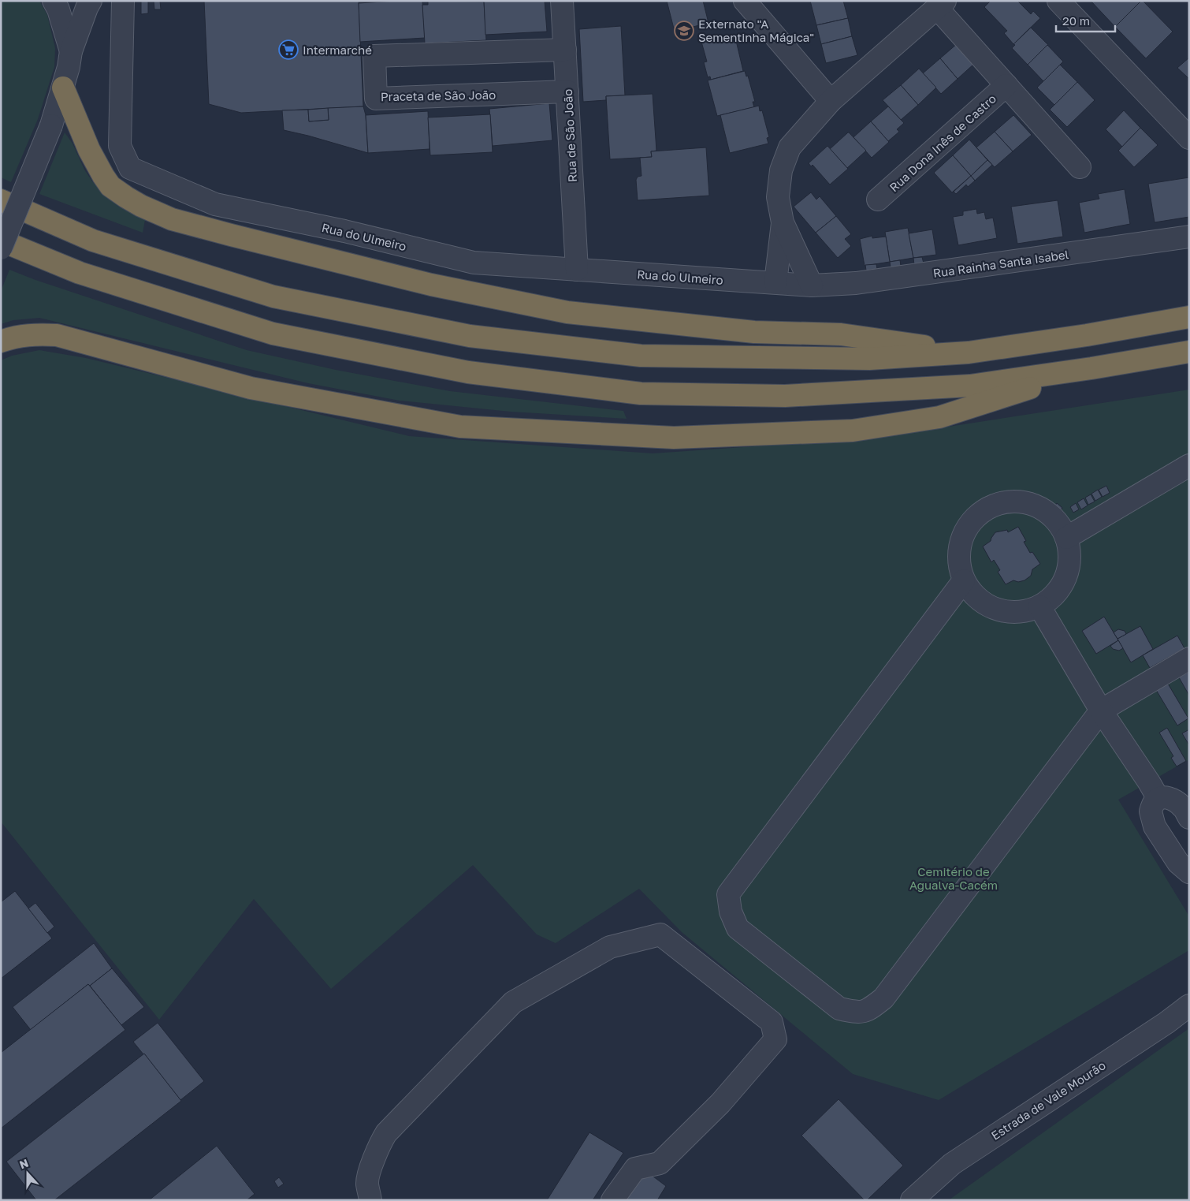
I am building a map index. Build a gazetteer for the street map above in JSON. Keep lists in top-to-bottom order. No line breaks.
{"streets":{"street":["Praceta de São João","Rua de São João","Rua Dona Inês de Castro","Rua do Ulmeiro","Rua Rainha Santa Isabel","Estrada de Vale Mourão"]},"crossings":[["Praceta de São João","Rua de São João"],["Rua de São João","Rua do Ulmeiro"],["Rua do Ulmeiro","Rua Rainha Santa Isabel"]],"parks":["Cemitério de Agualva-Cacém"],"places":{"school or university":["Externato \"A Sementinha Mágica\""],"supermarket":["Intermarché"]},"scale_bar":"20 m","north":"top"}
